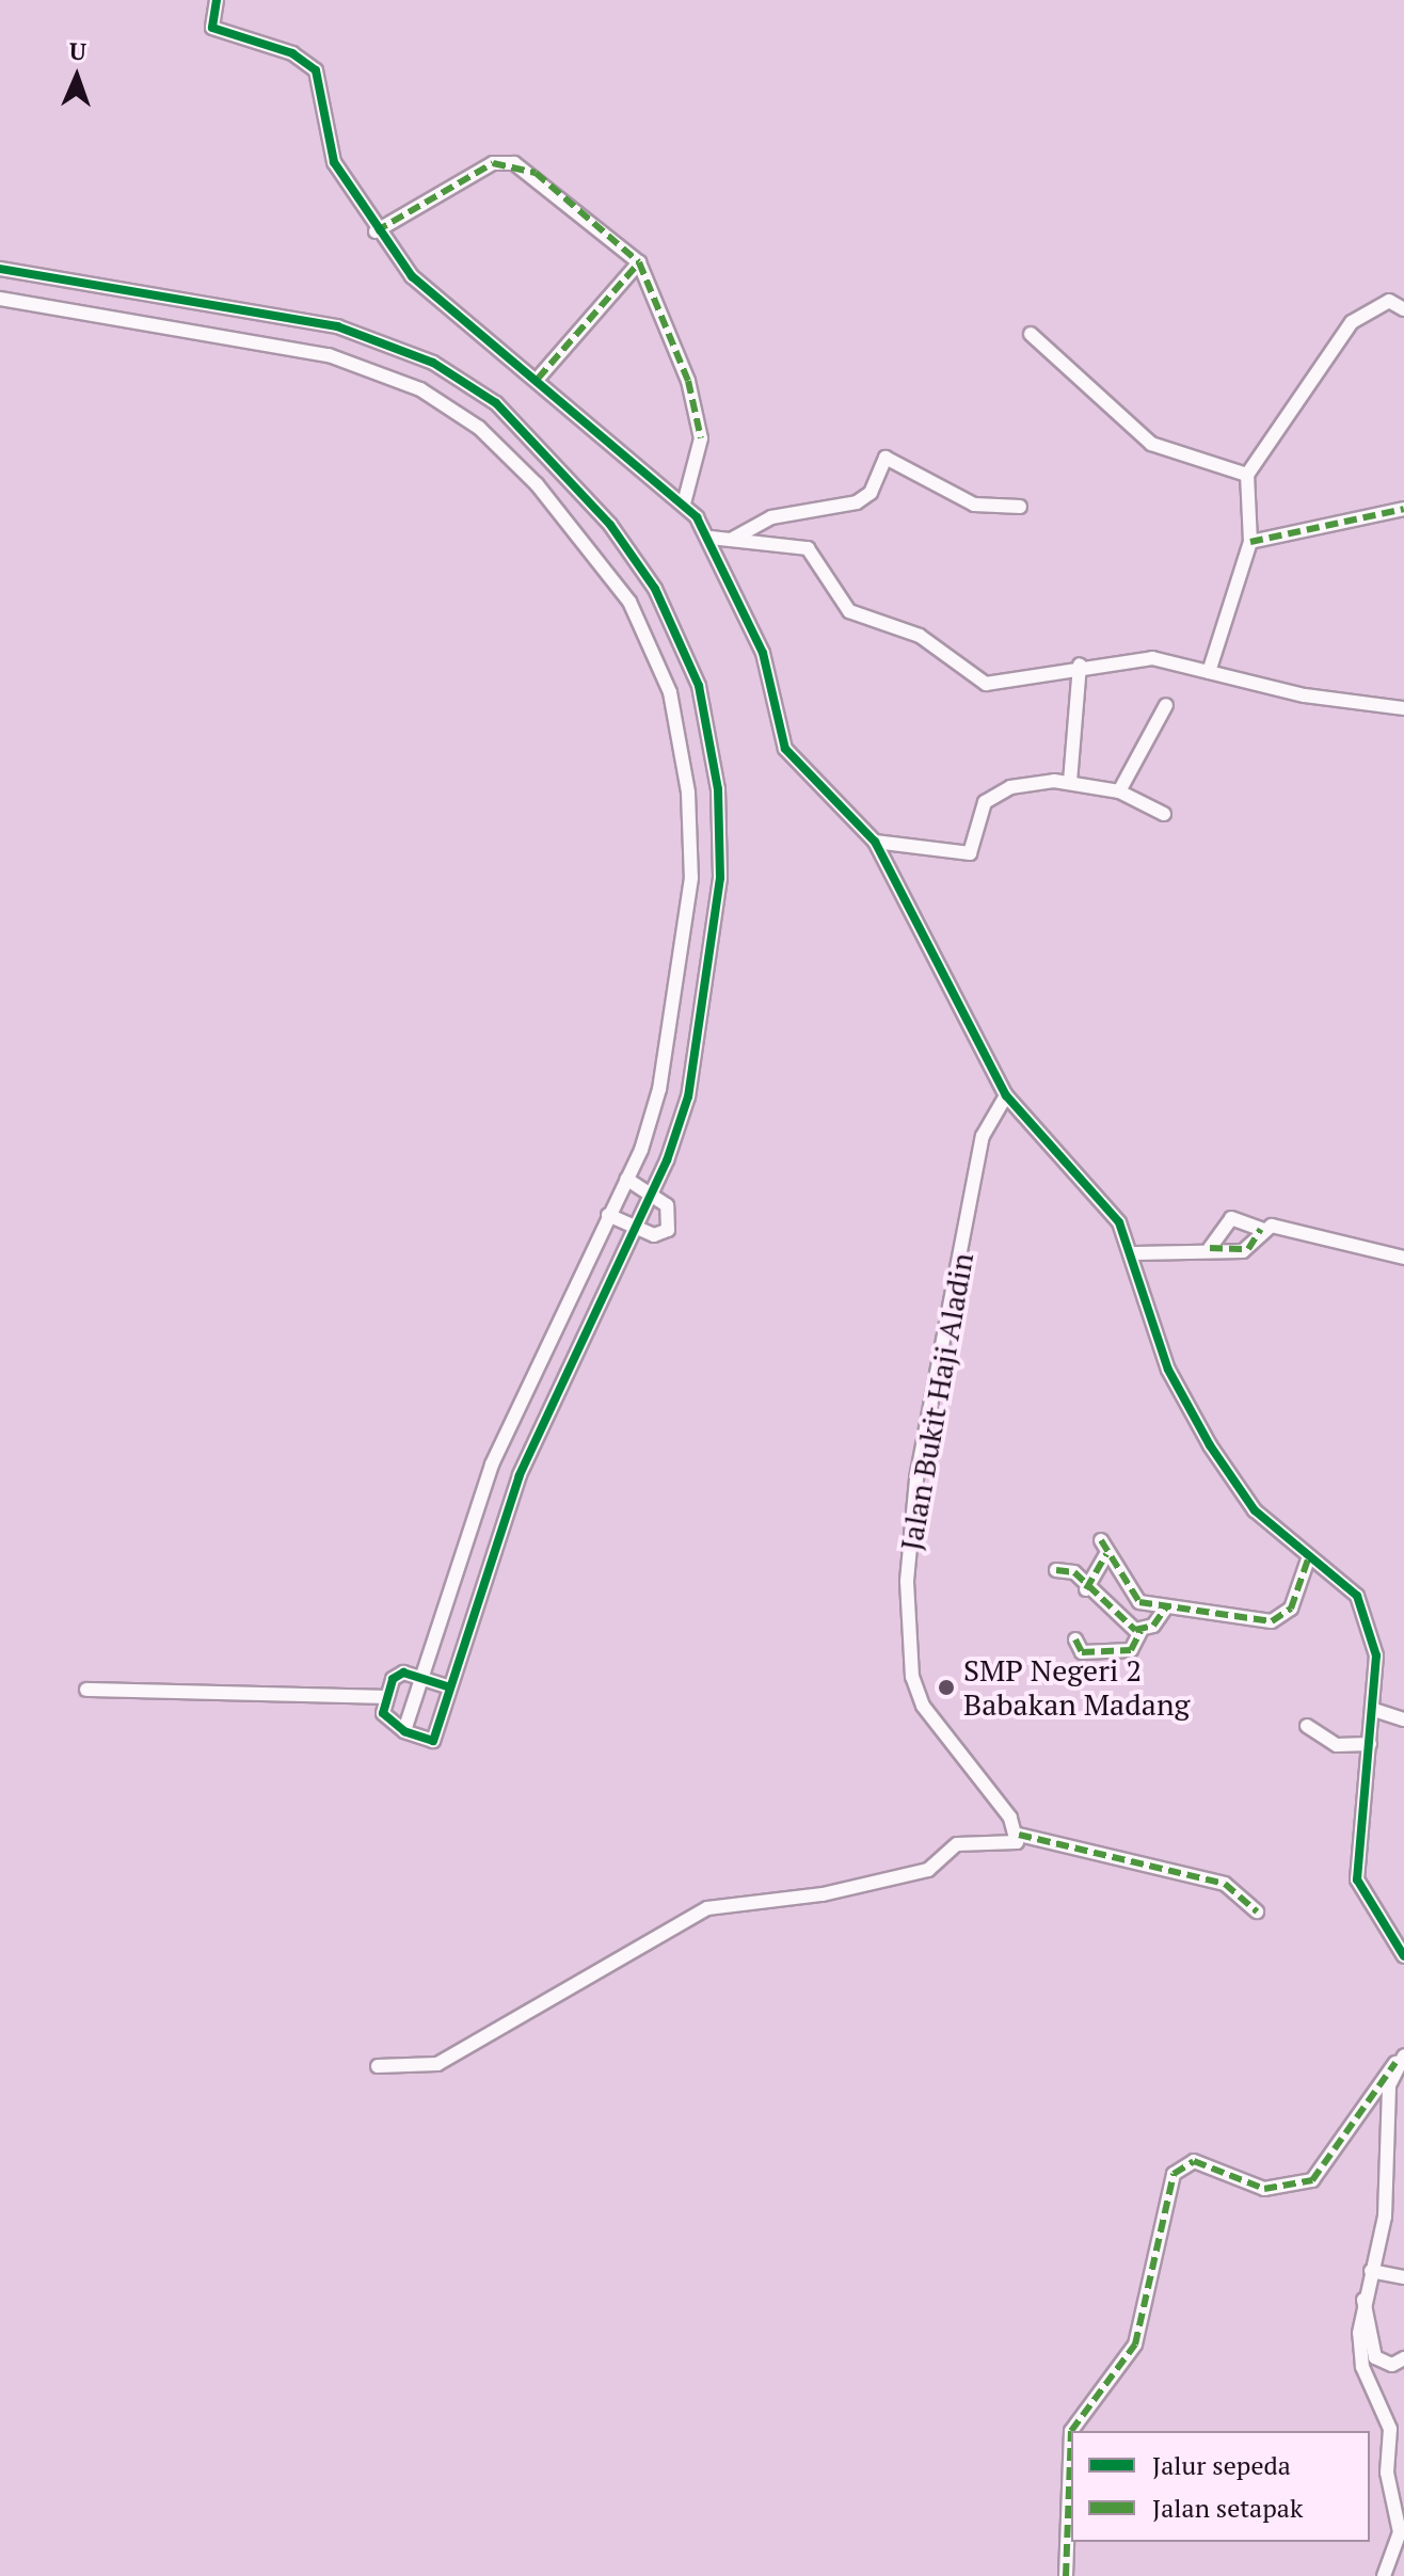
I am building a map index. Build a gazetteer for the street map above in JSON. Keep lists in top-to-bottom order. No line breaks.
{"streets":{"street":["Jalan Bukit Haji Aladin"]},"places":["SMP Negeri 2 Babakan Madang"],"legend":["Jalur sepeda","Jalan setapak"],"north":"top"}
